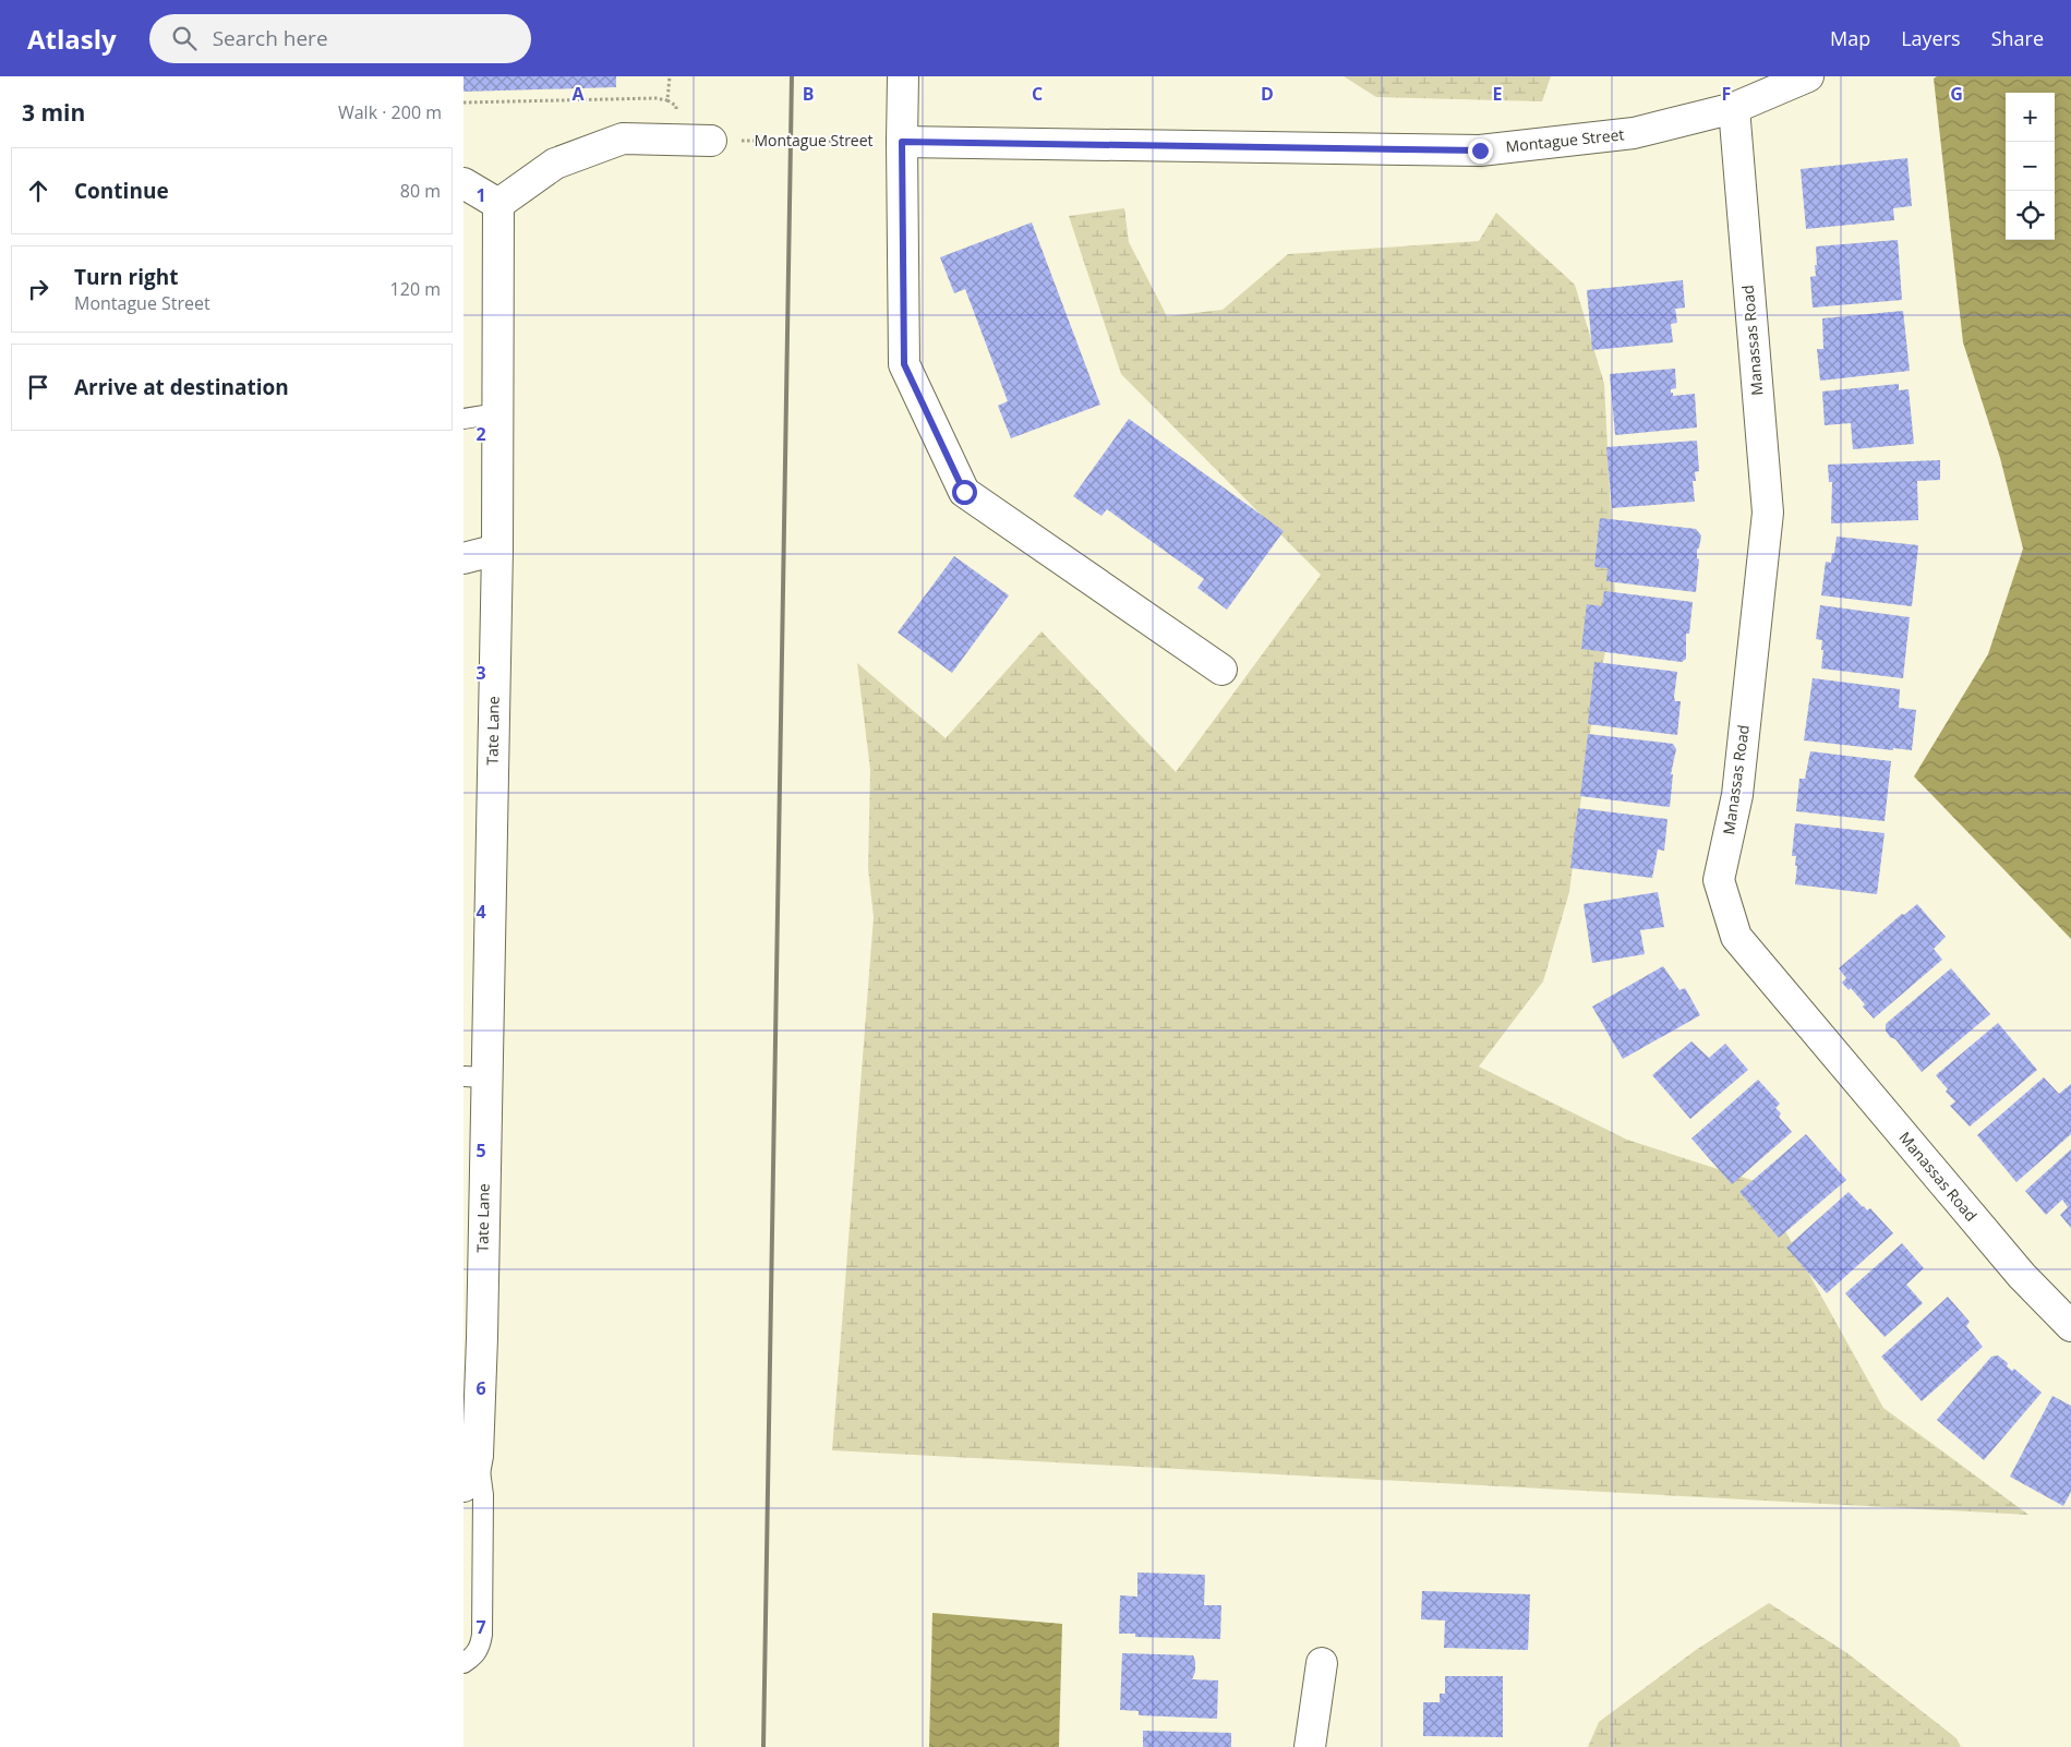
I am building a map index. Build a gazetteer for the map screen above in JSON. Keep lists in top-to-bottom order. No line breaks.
{"streets":{"street":["Montague Street","Manassas Road","Tate Lane"]},"crossings":[["Montague Street","Manassas Road"]],"page":{"header":"Atlasly","search":"Search here","nav":["Map","Layers","Share"],"heading":["3 min","Walk · 200 m"],"map_buttons":["+","−"],"list":[["Continue","80 m"],["Turn right","Montague Street","120 m"],"Arrive at destination"]},"grid":{"columns":["A","B","C","D","E","F","G"],"rows":["1","2","3","4","5","6","7"]}}
